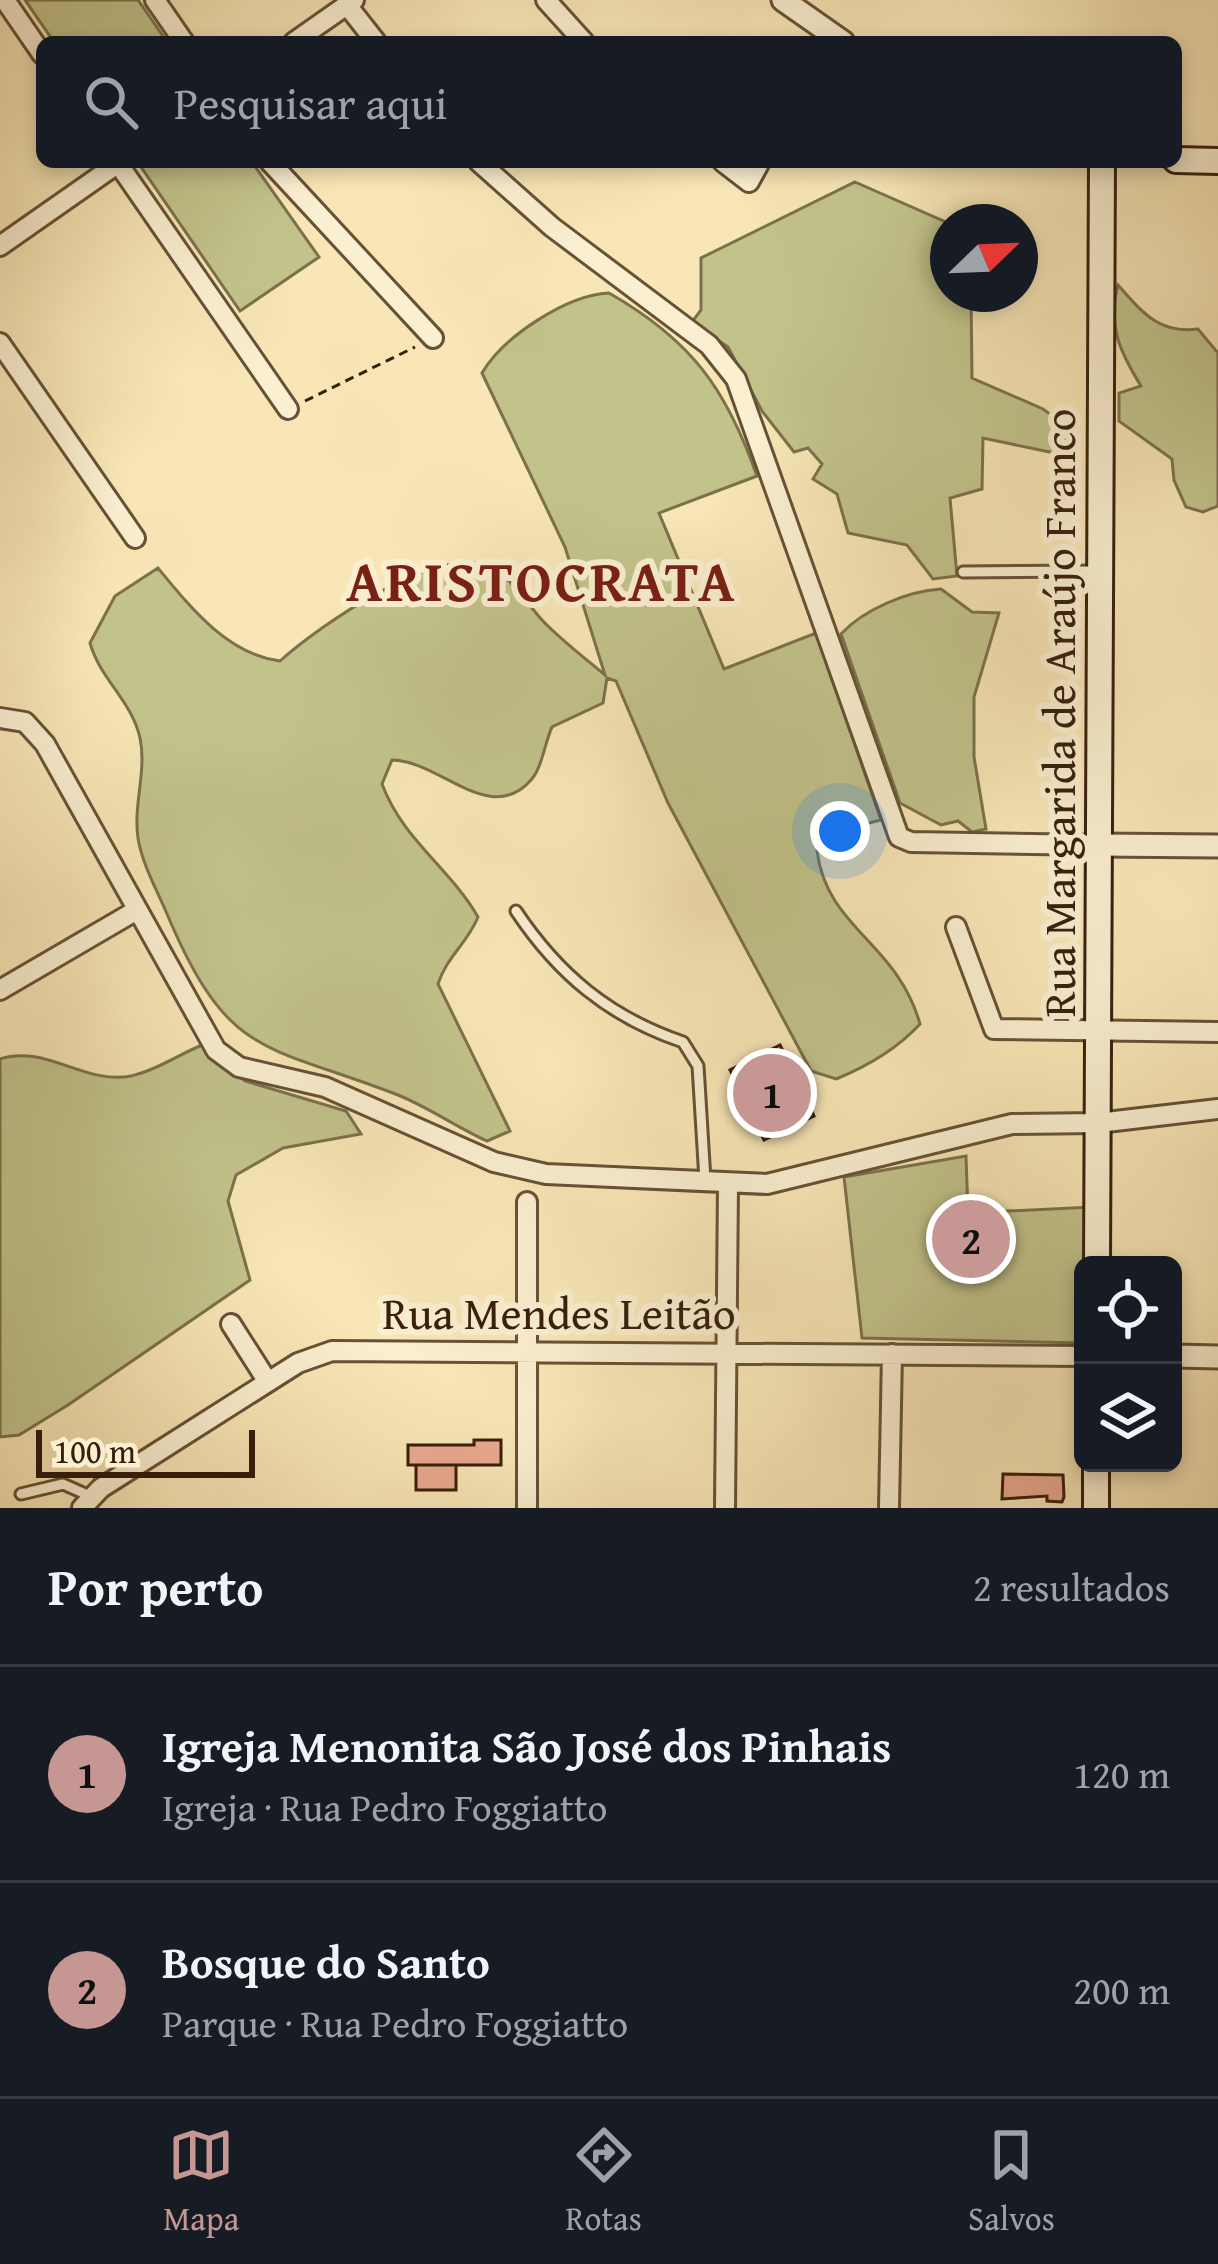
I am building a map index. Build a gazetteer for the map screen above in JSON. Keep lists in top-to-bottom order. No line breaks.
{"streets":{"main road":["Rua Margarida de Araújo Franco"],"street":["Rua Mendes Leitão"]},"districts":["ARISTOCRATA"],"scale_bar":"100 m","north":"top right","page":{"search":"Pesquisar aqui","pins":["1","2"],"scale":"100 m","heading":["Por perto","2 resultados"],"list":[{"mark":"1","name":"Igreja Menonita São José dos Pinhais","note":"Igreja · Rua Pedro Foggiatto","value":"120 m"},{"mark":"2","name":"Bosque do Santo","note":"Parque · Rua Pedro Foggiatto","value":"200 m"}],"nav":["Mapa","Rotas","Salvos"]}}
